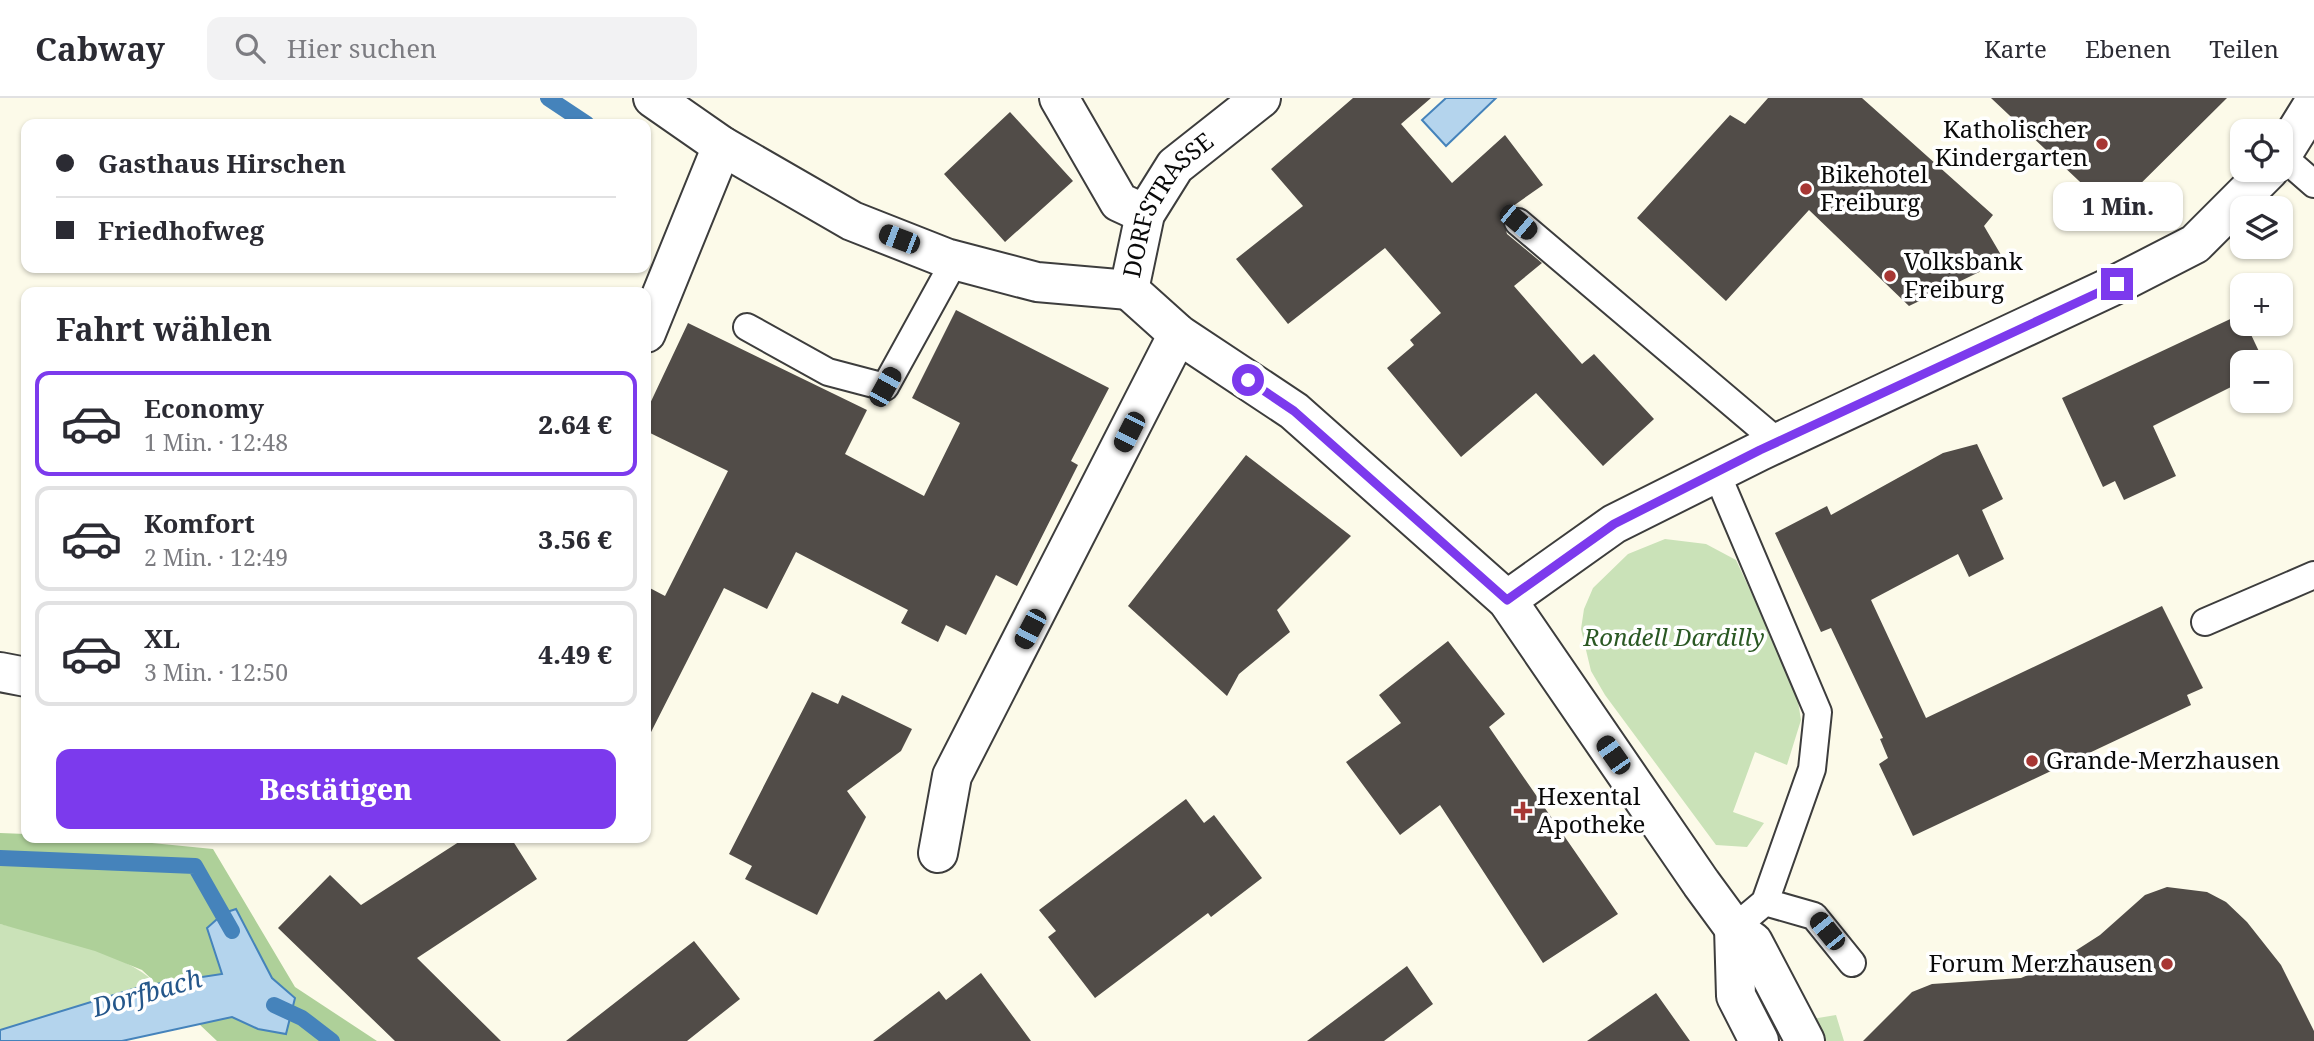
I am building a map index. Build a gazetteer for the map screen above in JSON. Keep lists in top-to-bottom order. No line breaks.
{"streets":{"street":["DORFSTRASSE"]},"water":["Dorfbach"],"parks":["Rondell Dardilly"],"places":{"other":["Katholischer Kindergarten","Bikehotel Freiburg","Volksbank Freiburg","Grande-Merzhausen","Forum Merzhausen"],"health":["Hexental Apotheke"]},"page":{"header":"Cabway","search":"Hier suchen","nav":["Karte","Ebenen","Teilen"],"map_buttons":["+","−"],"banner":["Gasthaus Hirschen","Friedhofweg"],"bubble":"1 Min.","heading":"Fahrt wählen","list":[{"name":"Economy","note":"1 Min. · 12:48","value":"2.64 €"},{"name":"Komfort","note":"2 Min. · 12:49","value":"3.56 €"},{"name":"XL","note":"3 Min. · 12:50","value":"4.49 €"}],"buttons":"Bestätigen"}}
